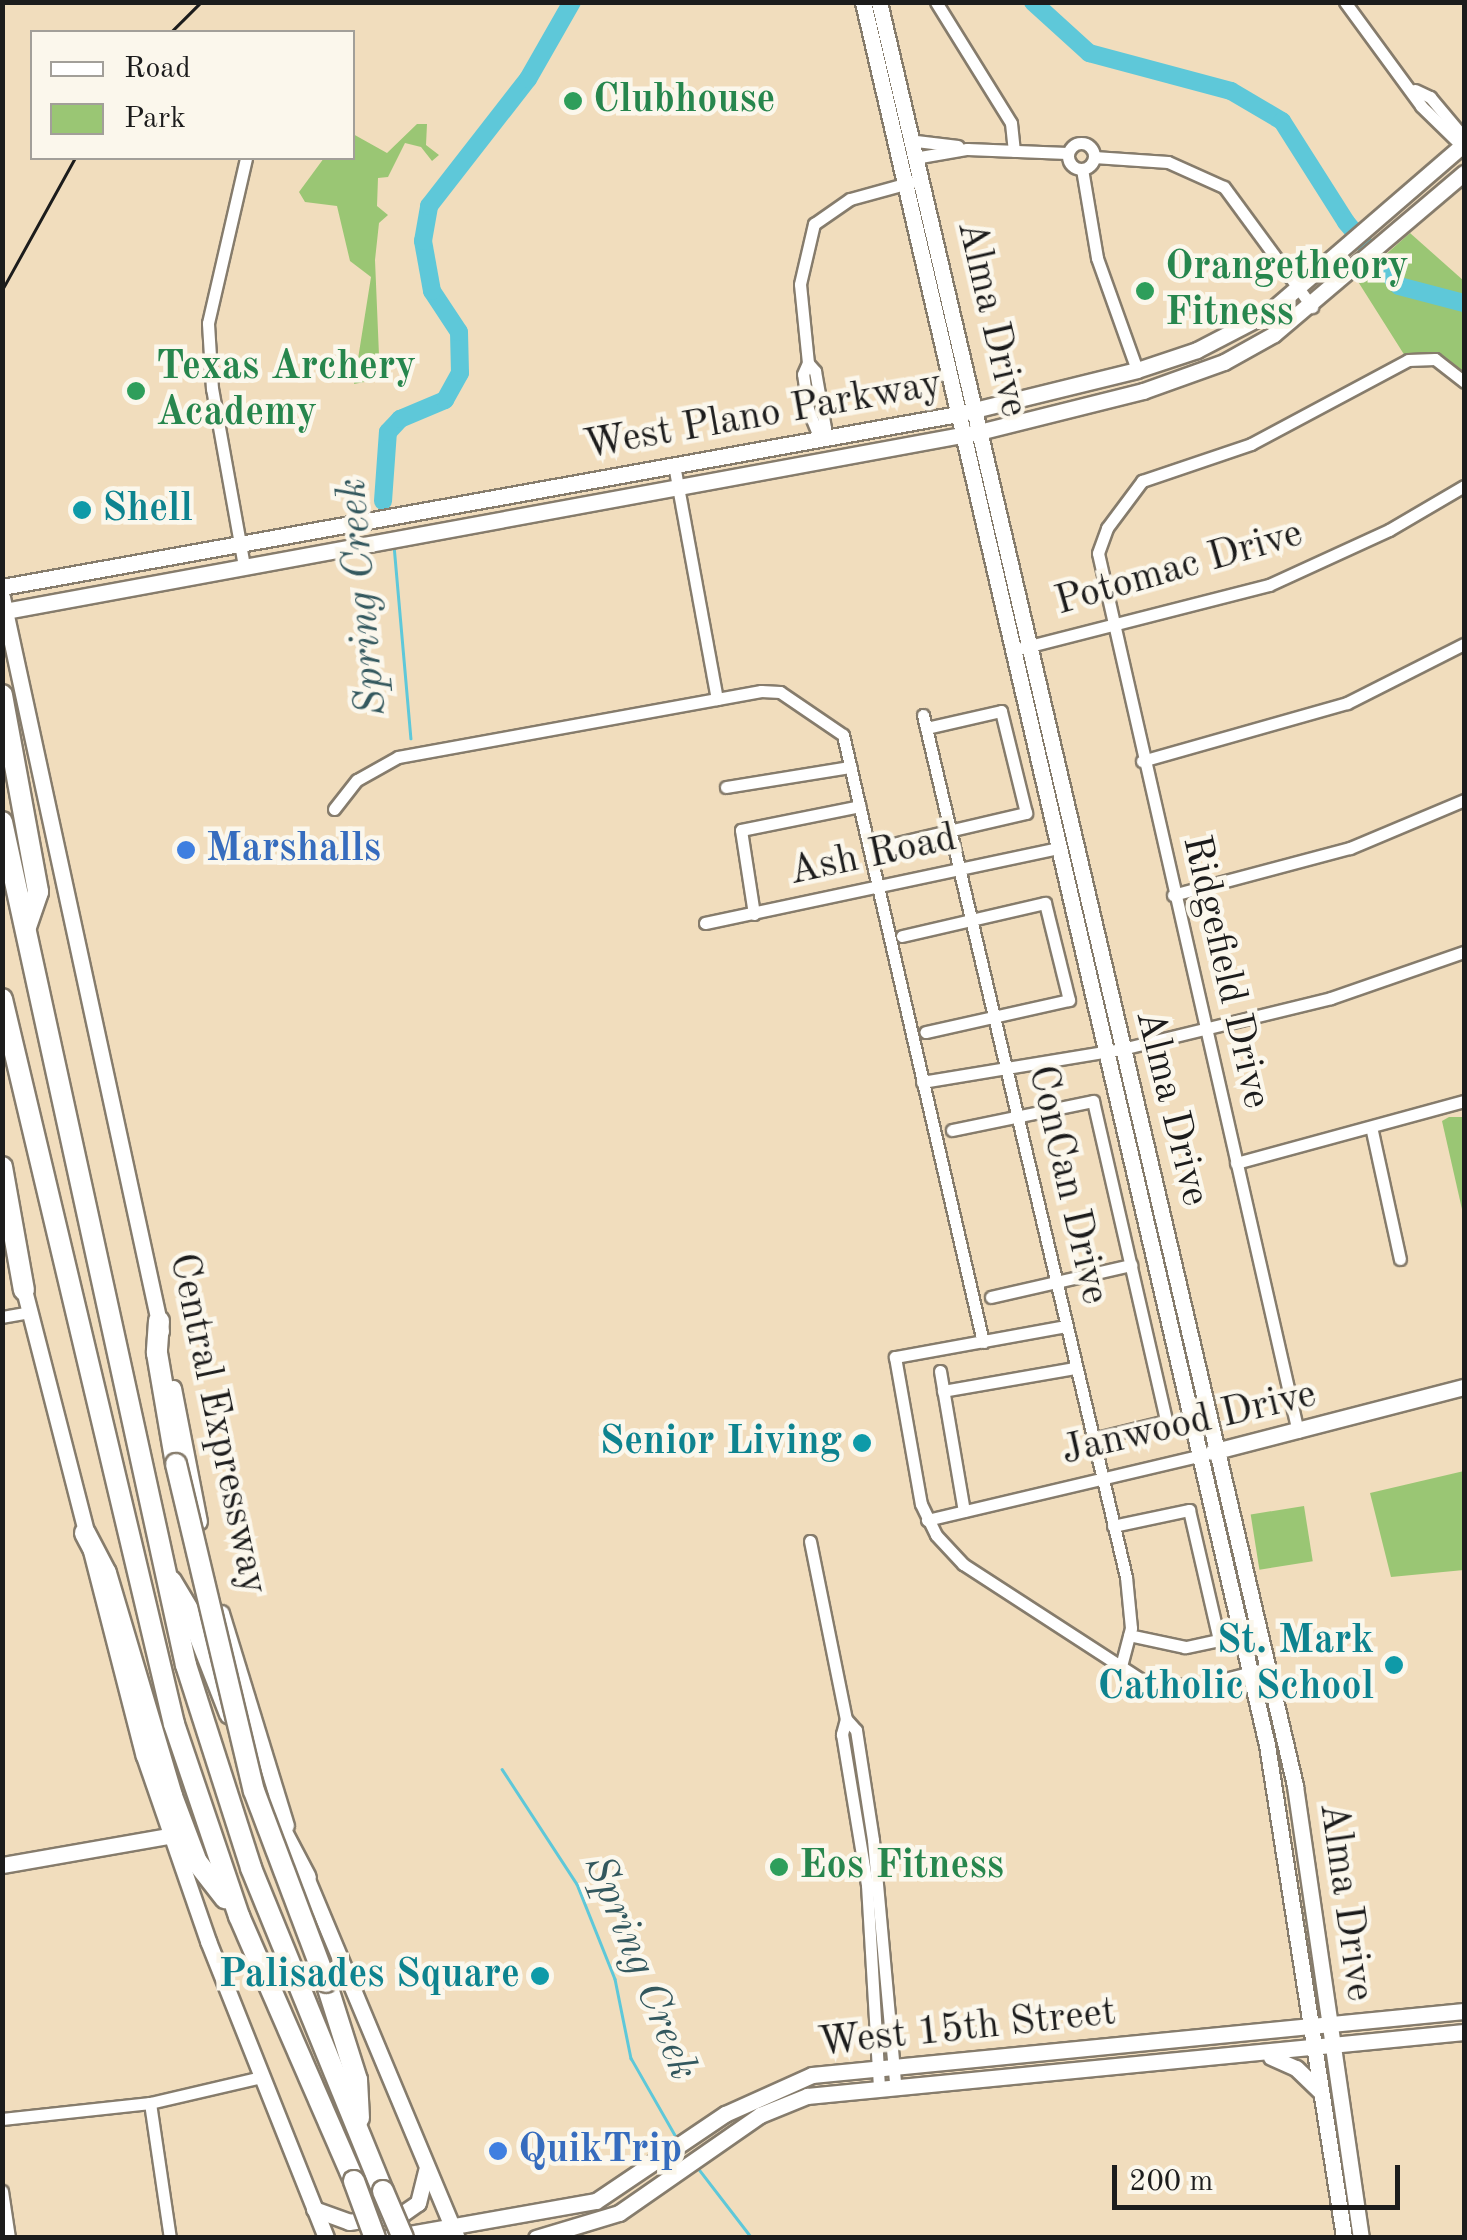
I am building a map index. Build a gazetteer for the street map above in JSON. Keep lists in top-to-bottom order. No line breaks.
{"streets":{"highway":["Central Expressway"],"main road":["Alma Drive","West Plano Parkway","Janwood Drive","West 15th Street"],"street":["Potomac Drive","Ash Road","Ridgefield Drive","ConCan Drive"]},"crossings":[["Alma Drive","West Plano Parkway"],["Alma Drive","Potomac Drive"],["Alma Drive","Ash Road"],["Alma Drive","Janwood Drive"],["Alma Drive","West 15th Street"],["West Plano Parkway","Central Expressway"],["Potomac Drive","Ridgefield Drive"],["Ash Road","ConCan Drive"],["Ridgefield Drive","Janwood Drive"],["ConCan Drive","Janwood Drive"],["Central Expressway","West 15th Street"]],"water":["Spring Creek"],"places":["Clubhouse","Orangetheory Fitness","Texas Archery Academy","Shell","Marshalls","Senior Living","St. Mark Catholic School","Eos Fitness","Palisades Square","QuikTrip"],"legend":["Road","Park"],"scale_bar":"200 m"}
